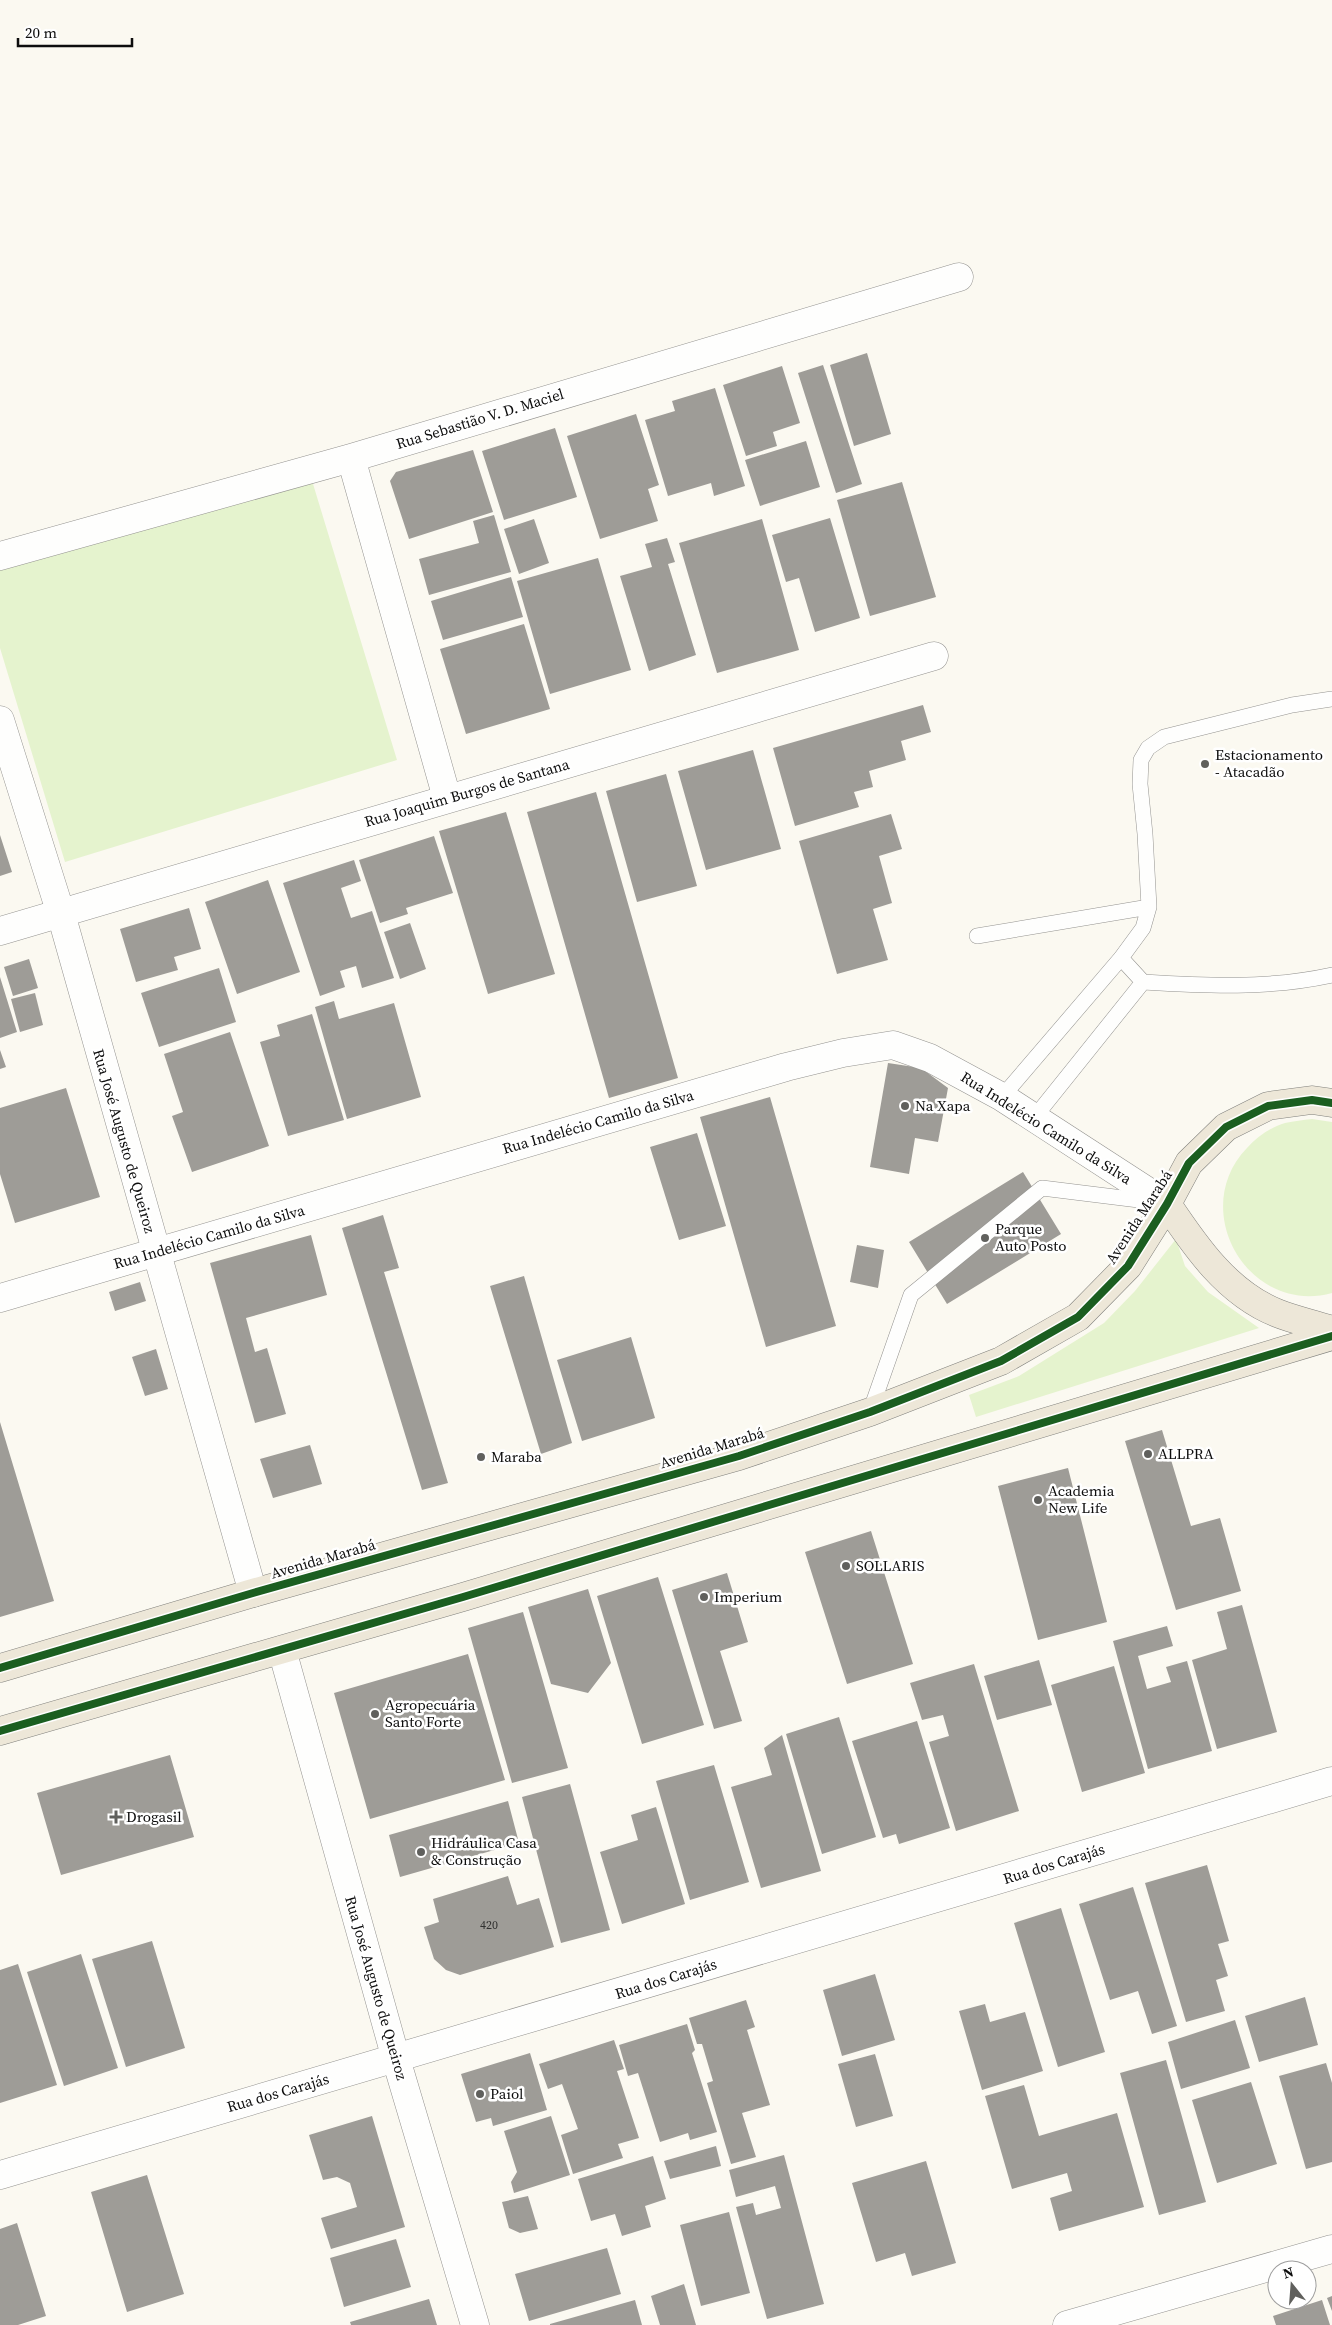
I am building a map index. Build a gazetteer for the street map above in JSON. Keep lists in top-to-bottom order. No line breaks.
{"streets":{"main road":["Avenida Marabá"],"street":["Rua Sebastião V. D. Maciel","Rua Joaquim Burgos de Santana","Rua Indelécio Camilo da Silva","Rua José Augusto de Queiroz","Rua dos Carajás"]},"crossings":[["Rua Joaquim Burgos de Santana","Rua José Augusto de Queiroz"],["Rua Indelécio Camilo da Silva","Rua José Augusto de Queiroz"],["Rua Indelécio Camilo da Silva","Avenida Marabá"],["Rua José Augusto de Queiroz","Avenida Marabá"],["Rua José Augusto de Queiroz","Rua dos Carajás"]],"places":{"other":["Estacionamento - Atacadão","Na Xapa","Parque Auto Posto","ALLPRA","Maraba","Academia New Life","SOLLARIS","Imperium","Agropecuária Santo Forte","Hidráulica Casa & Construção","Paiol"],"health":["Drogasil"]},"house_numbers":["420"],"scale_bar":"20 m","north":"top"}
